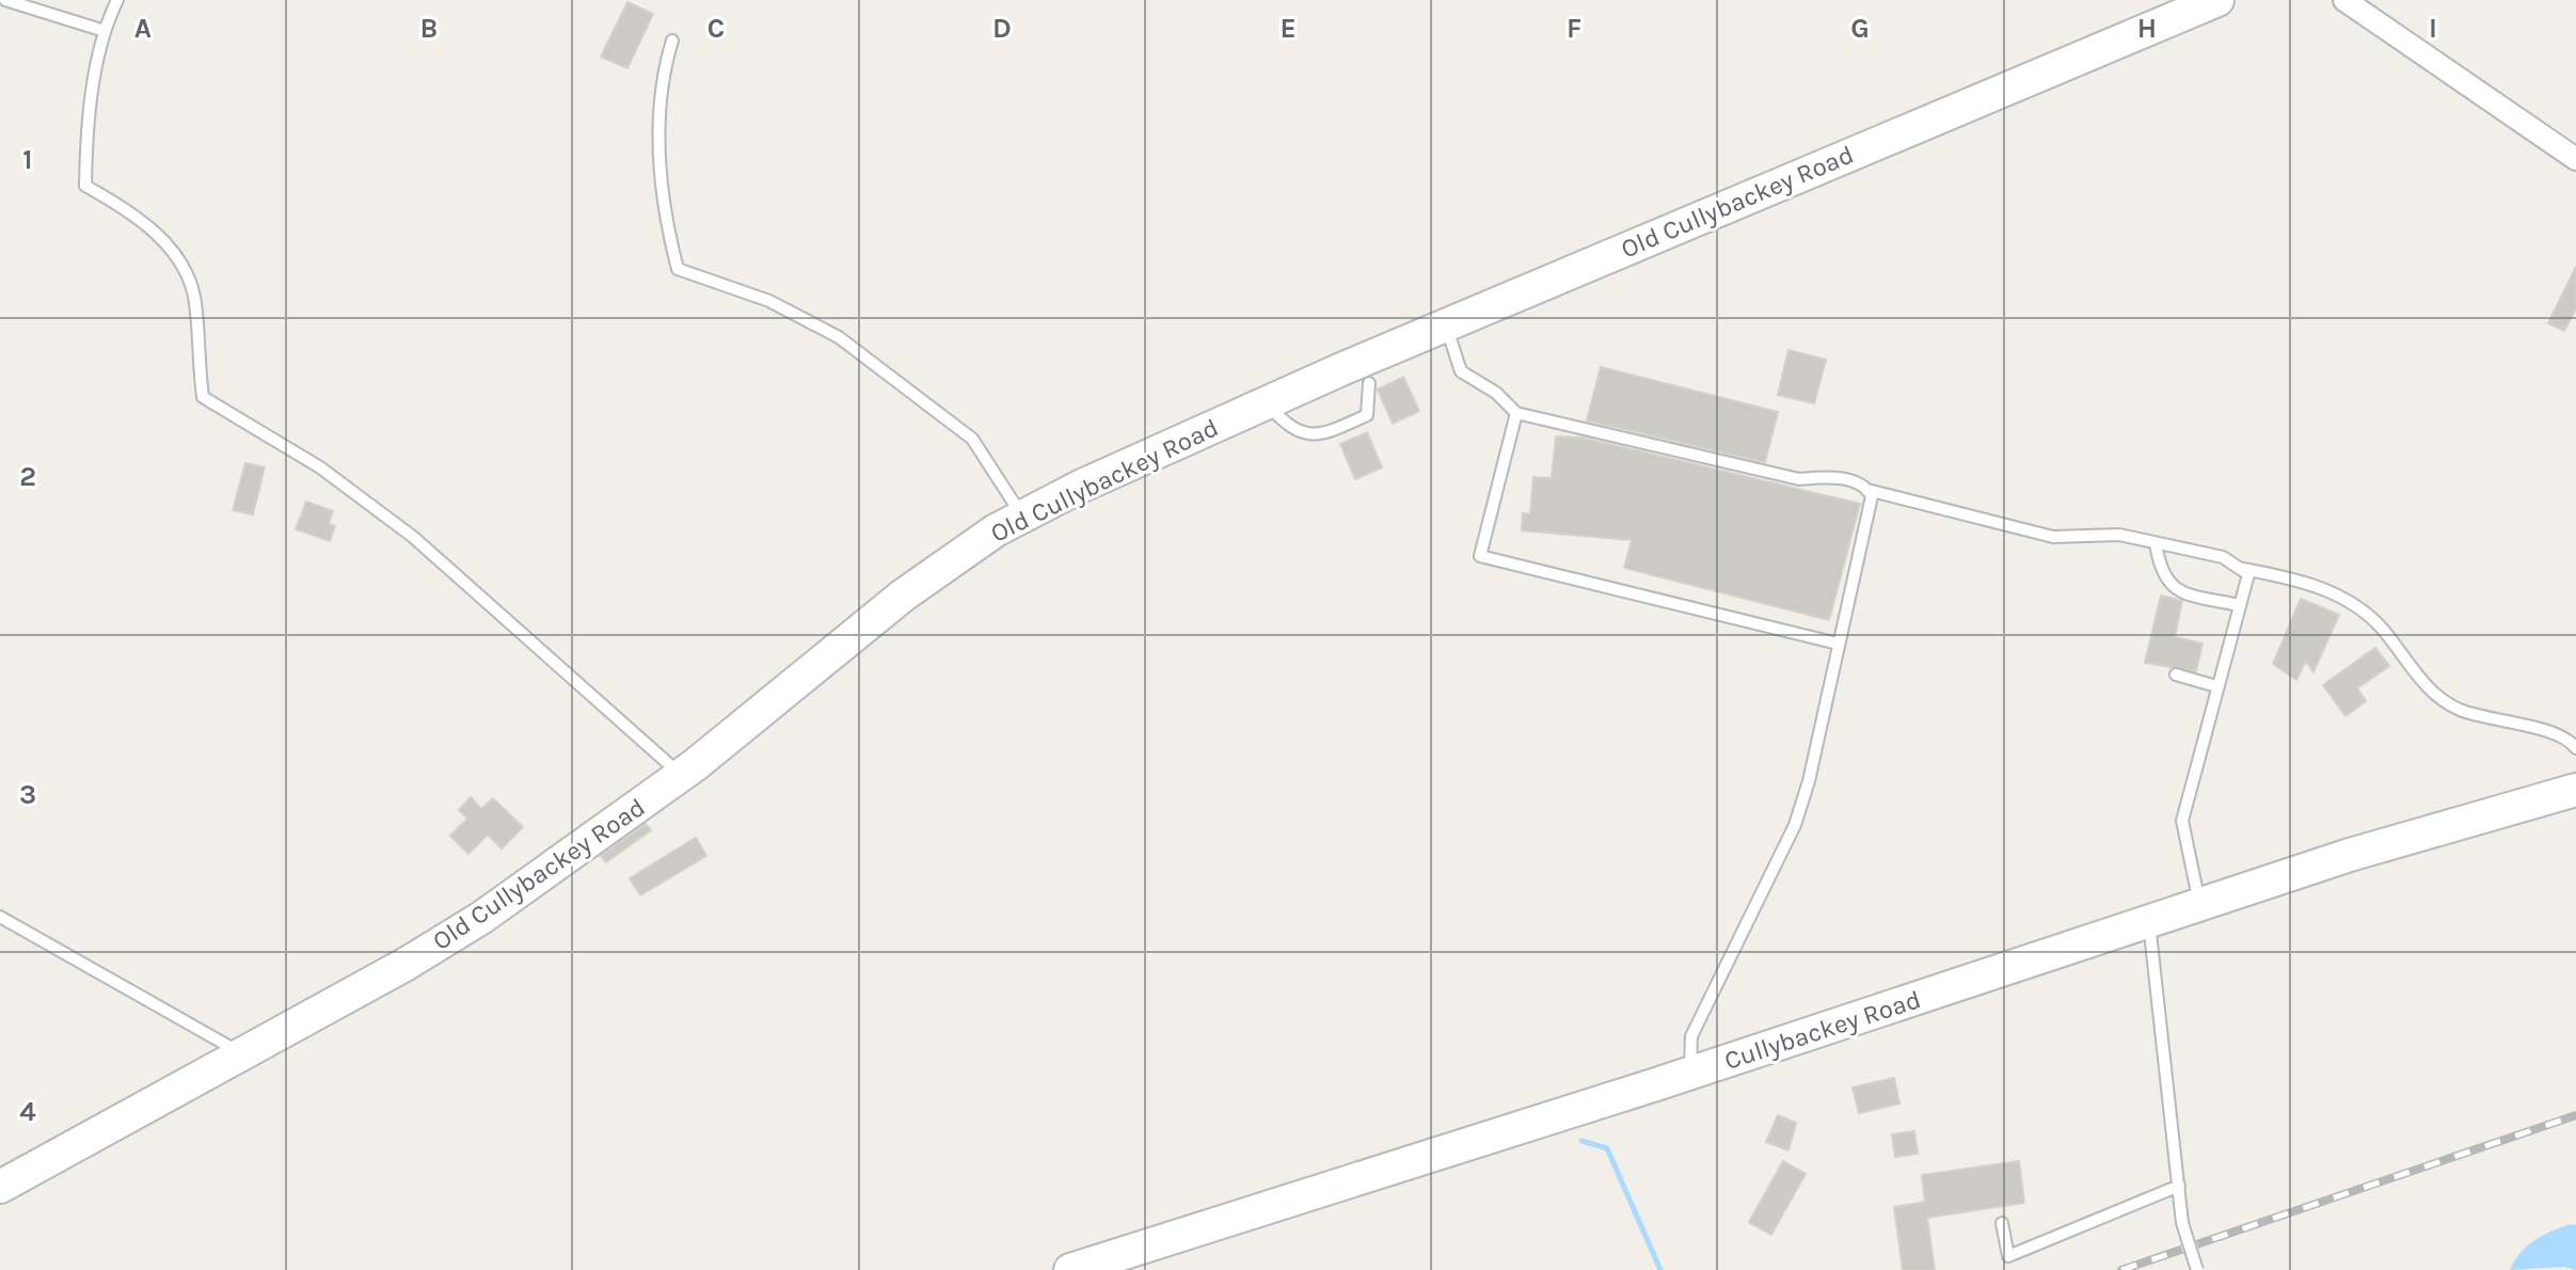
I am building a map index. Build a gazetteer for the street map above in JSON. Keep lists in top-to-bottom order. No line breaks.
{"streets":{"street":["Old Cullybackey Road","Cullybackey Road"]},"grid":{"columns":["A","B","C","D","E","F","G","H","I"],"rows":["1","2","3","4"]}}
